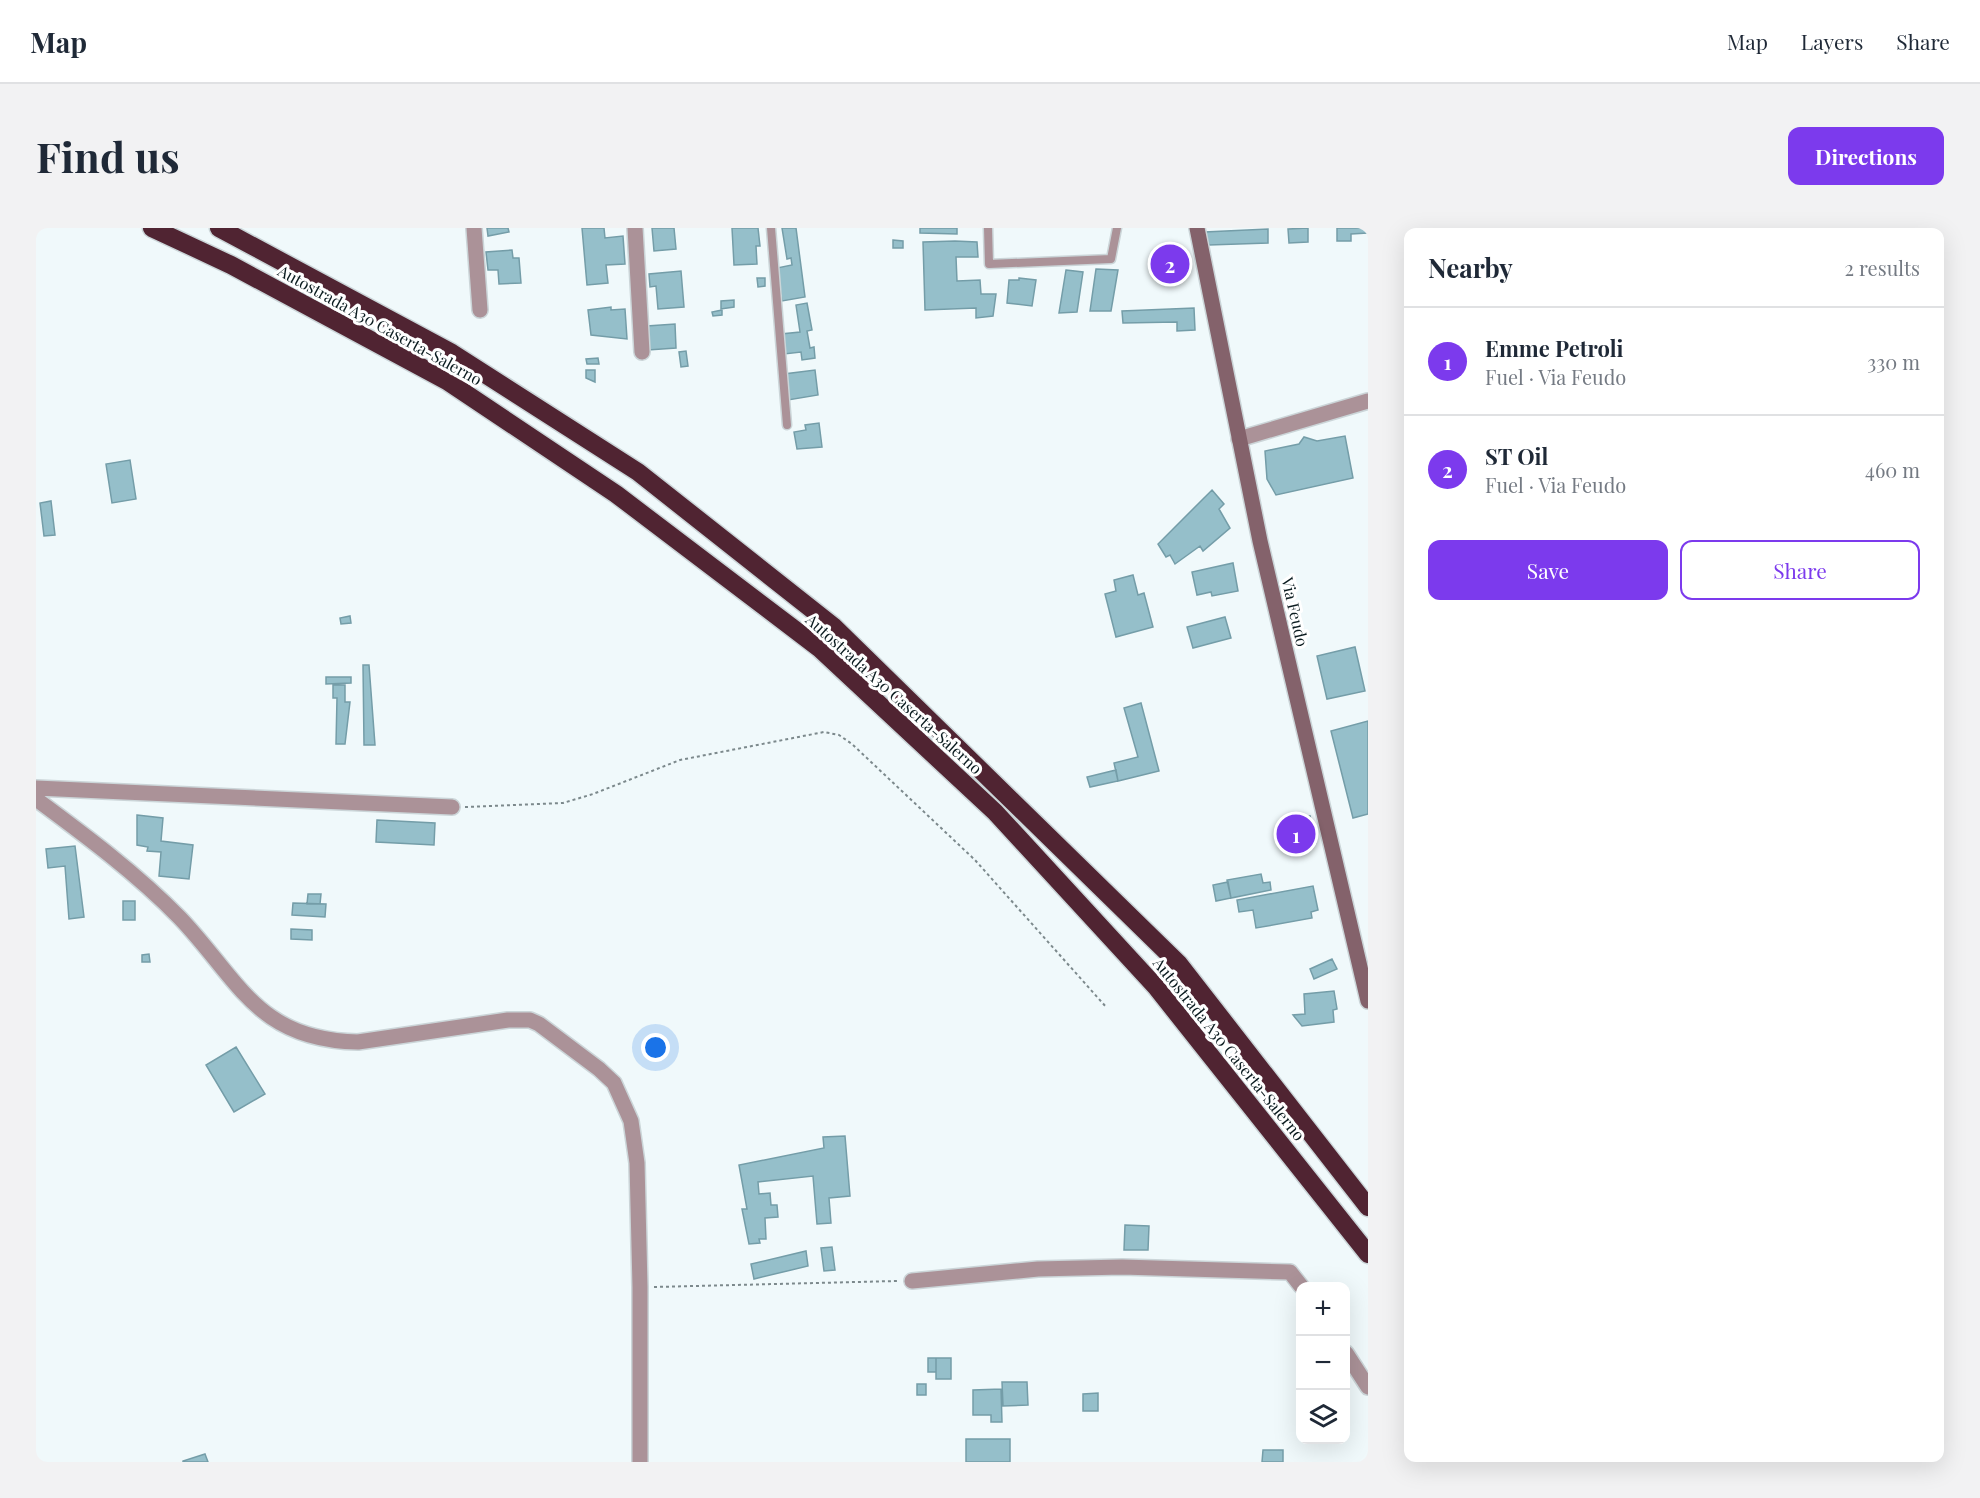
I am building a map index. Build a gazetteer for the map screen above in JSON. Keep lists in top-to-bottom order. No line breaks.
{"streets":{"highway":["Autostrada A30 Caserta-Salerno"],"street":["Via Feudo"]},"page":{"header":"Map","nav":["Map","Layers","Share"],"buttons":["Directions",["Save","Share"]],"title":"Find us","heading":["Nearby","2 results"],"pins":["2","1"],"list":[{"mark":"1","name":"Emme Petroli","note":"Fuel · Via Feudo","value":"330 m"},{"mark":"2","name":"ST Oil","note":"Fuel · Via Feudo","value":"460 m"}],"map_buttons":["+","−"]}}
